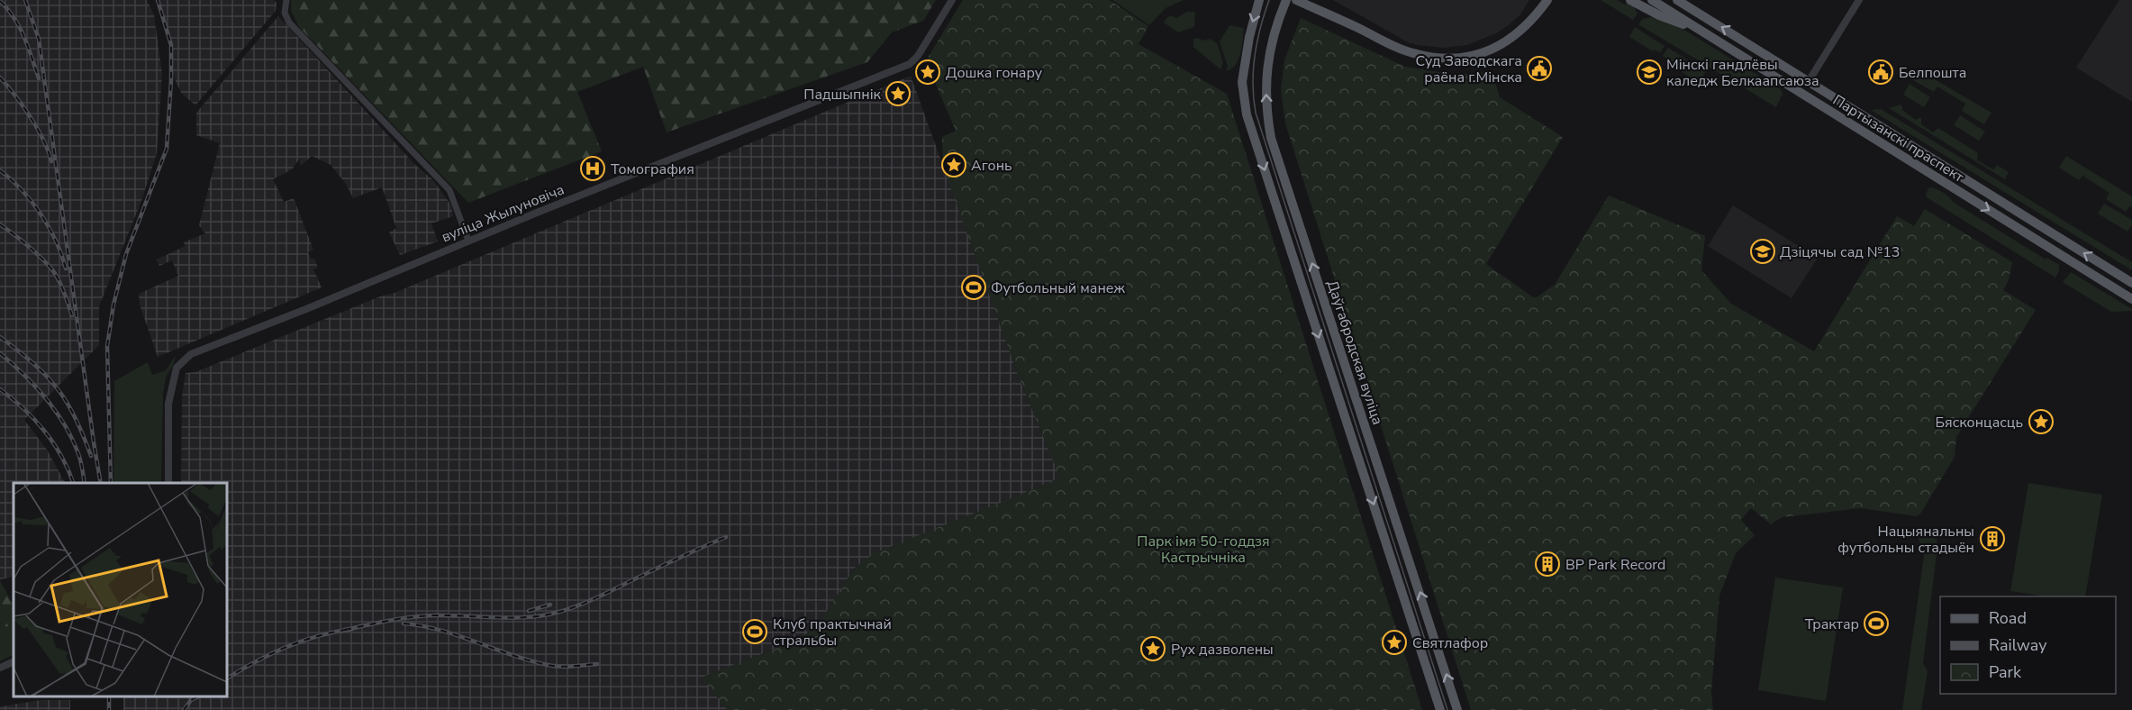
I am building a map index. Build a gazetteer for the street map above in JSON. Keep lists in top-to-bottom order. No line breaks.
{"streets":{"main road":["Партызанскі праспект","Даўгабродская вуліца"],"street":["вуліца Жылуновіча"]},"parks":["Парк імя 50-годдзя Кастрычніка"],"places":{"public building":["Суд Заводскага раёна г.Мінска","Белпошта"],"place":["Дошка гонару","Падшыпнік","Агонь","Бясконцасць","Святлафор","Рух дазволены"],"school or university":["Мінскі гандлёвы каледж Белкаапсаюза","Дзіцячы сад №13"],"hospital":["Томография"],"sports":["Футбольный манеж","Трактар","Клуб практычнай стральбы"],"building":["Нацыянальны футбольны стадыён","BP Park Record"]},"legend":["Road","Railway","Park"]}
